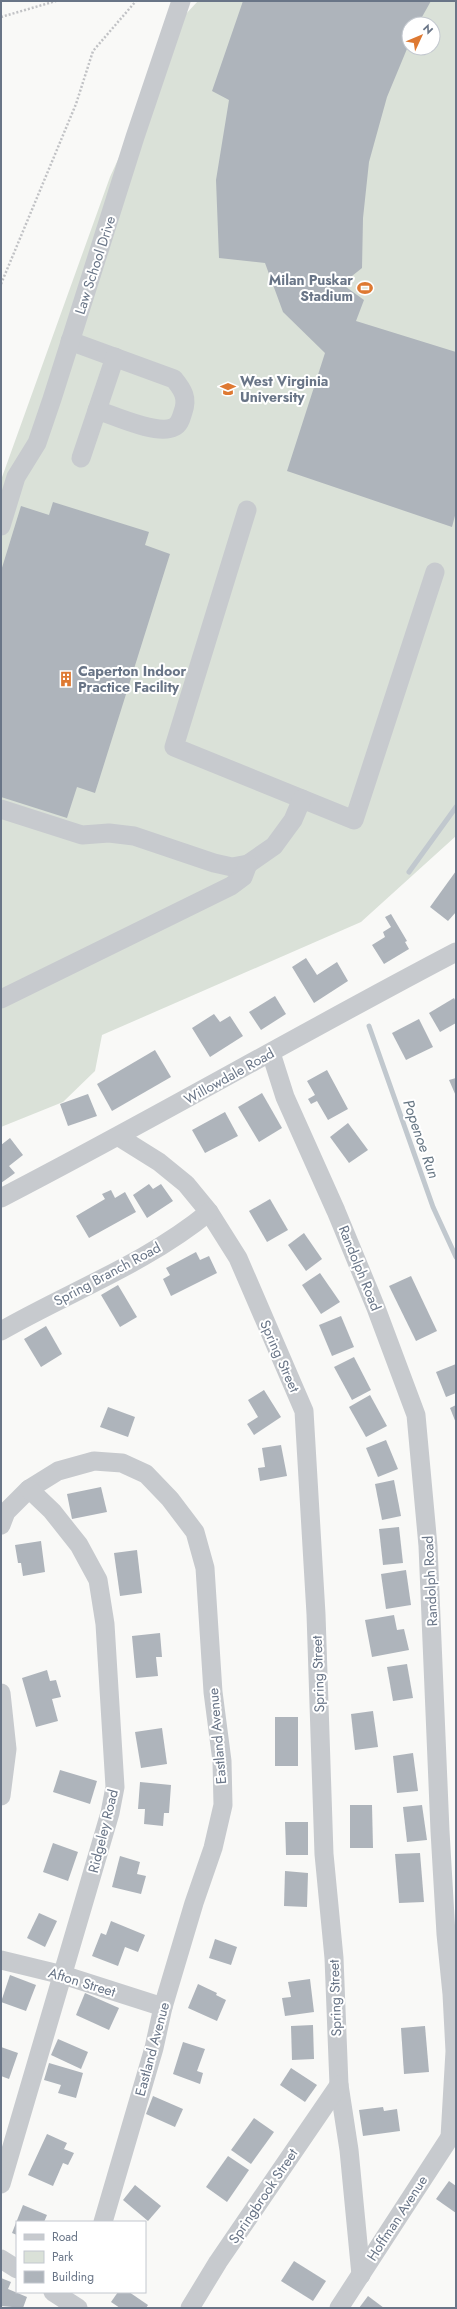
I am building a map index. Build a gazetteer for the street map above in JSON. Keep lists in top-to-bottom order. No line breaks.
{"streets":{"street":["Law School Drive","Willowdale Road","Randolph Road","Spring Branch Road","Spring Street","Eastland Avenue","Ridgeley Road","Afton Street","Springbrook Street","Hoffman Avenue"]},"crossings":[["Willowdale Road","Randolph Road"],["Willowdale Road","Spring Street"],["Randolph Road","Hoffman Avenue"],["Spring Branch Road","Spring Street"],["Spring Street","Springbrook Street"],["Spring Street","Hoffman Avenue"],["Eastland Avenue","Ridgeley Road"],["Eastland Avenue","Afton Street"],["Ridgeley Road","Afton Street"]],"water":["Popenoe Run"],"places":{"sports":["Milan Puskar Stadium"],"school or university":["West Virginia University"],"building":["Caperton Indoor Practice Facility"]},"legend":["Road","Park","Building"],"north":"top right"}
